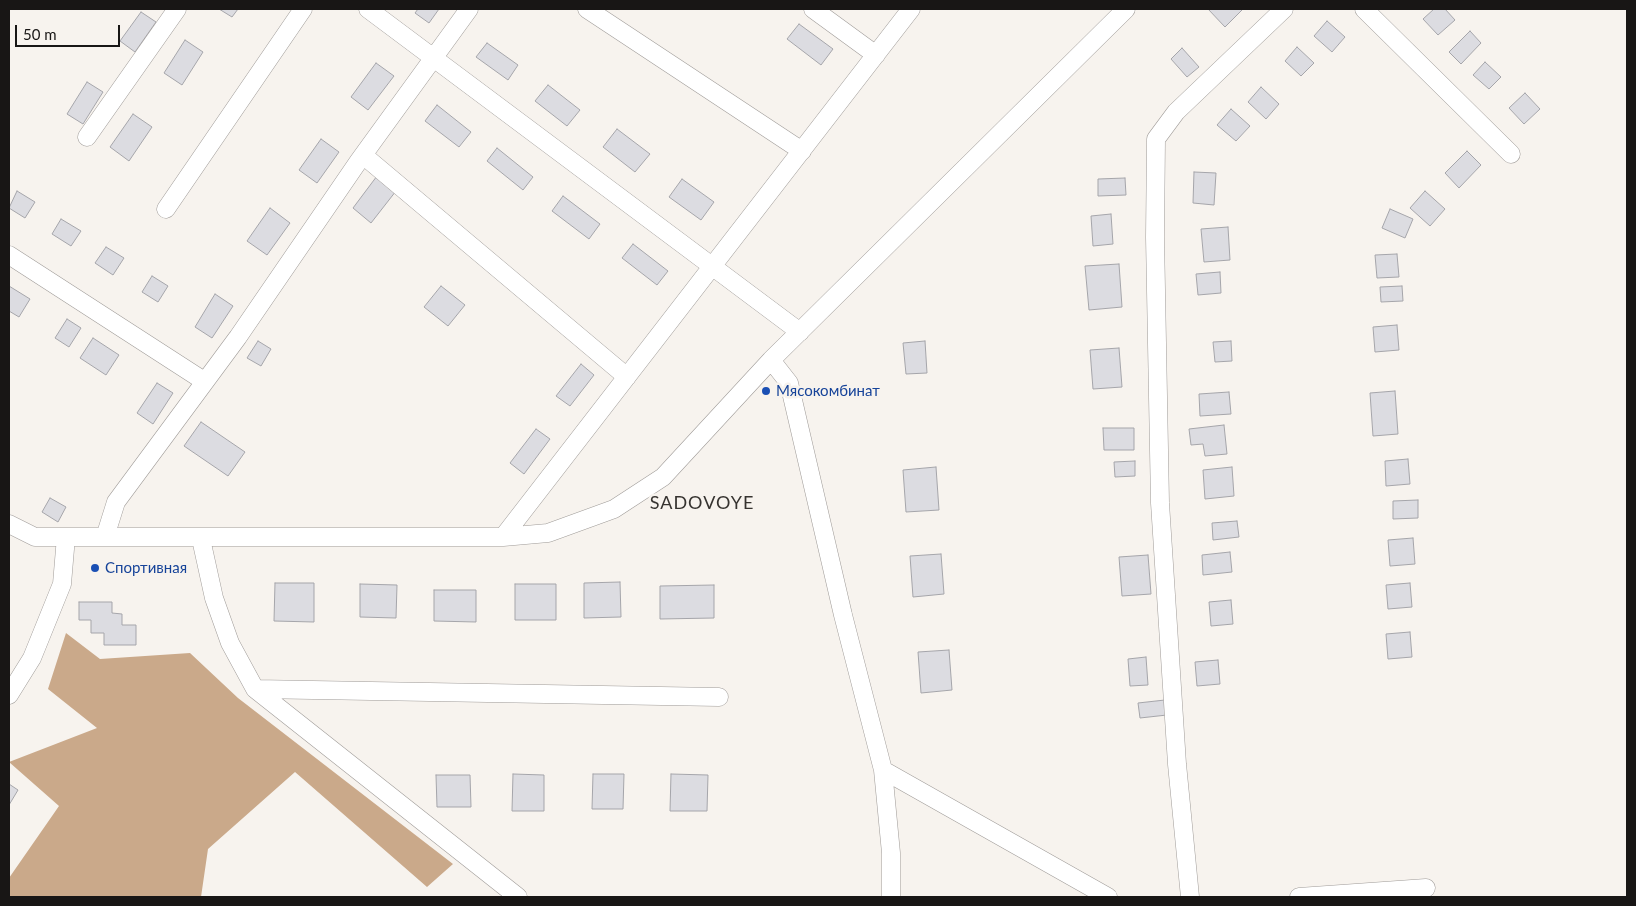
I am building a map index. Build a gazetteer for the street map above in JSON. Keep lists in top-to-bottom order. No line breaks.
{"districts":["SADOVOYE"],"places":["Мясокомбинат","Спортивная"],"scale_bar":"50 m"}
